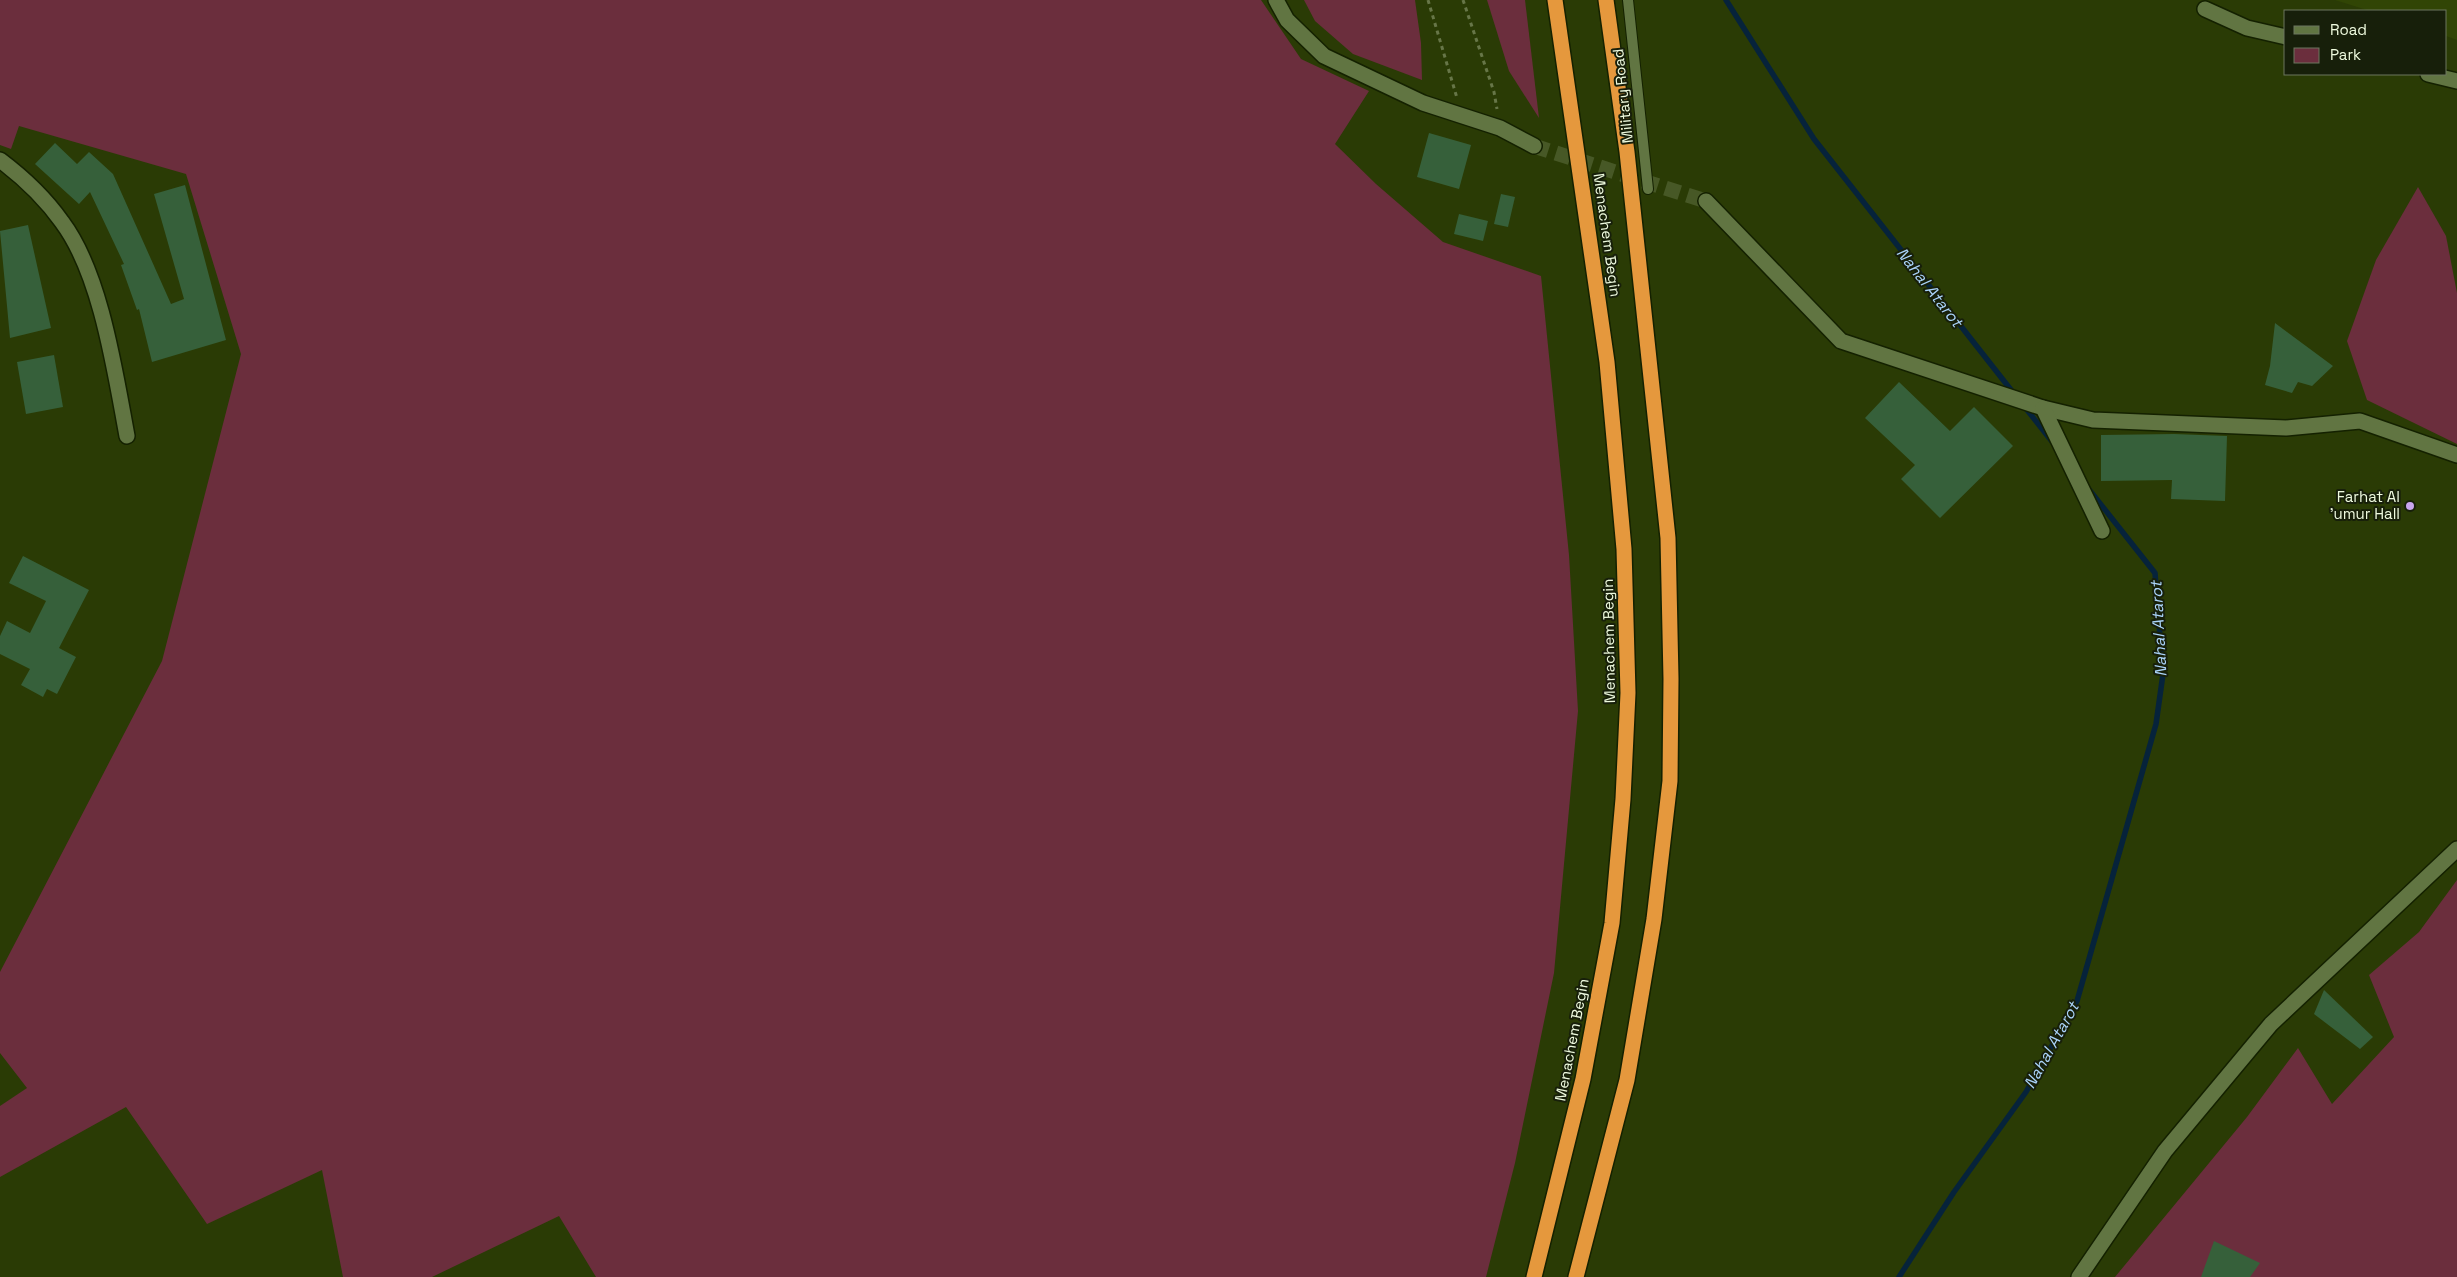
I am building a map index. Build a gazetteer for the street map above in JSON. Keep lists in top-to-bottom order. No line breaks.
{"streets":{"highway":["Menachem Begin"],"lane":["Military Road"]},"water":["Nahal Atarot"],"places":["Farhat Al 'umur Hall"],"legend":["Road","Park"]}
